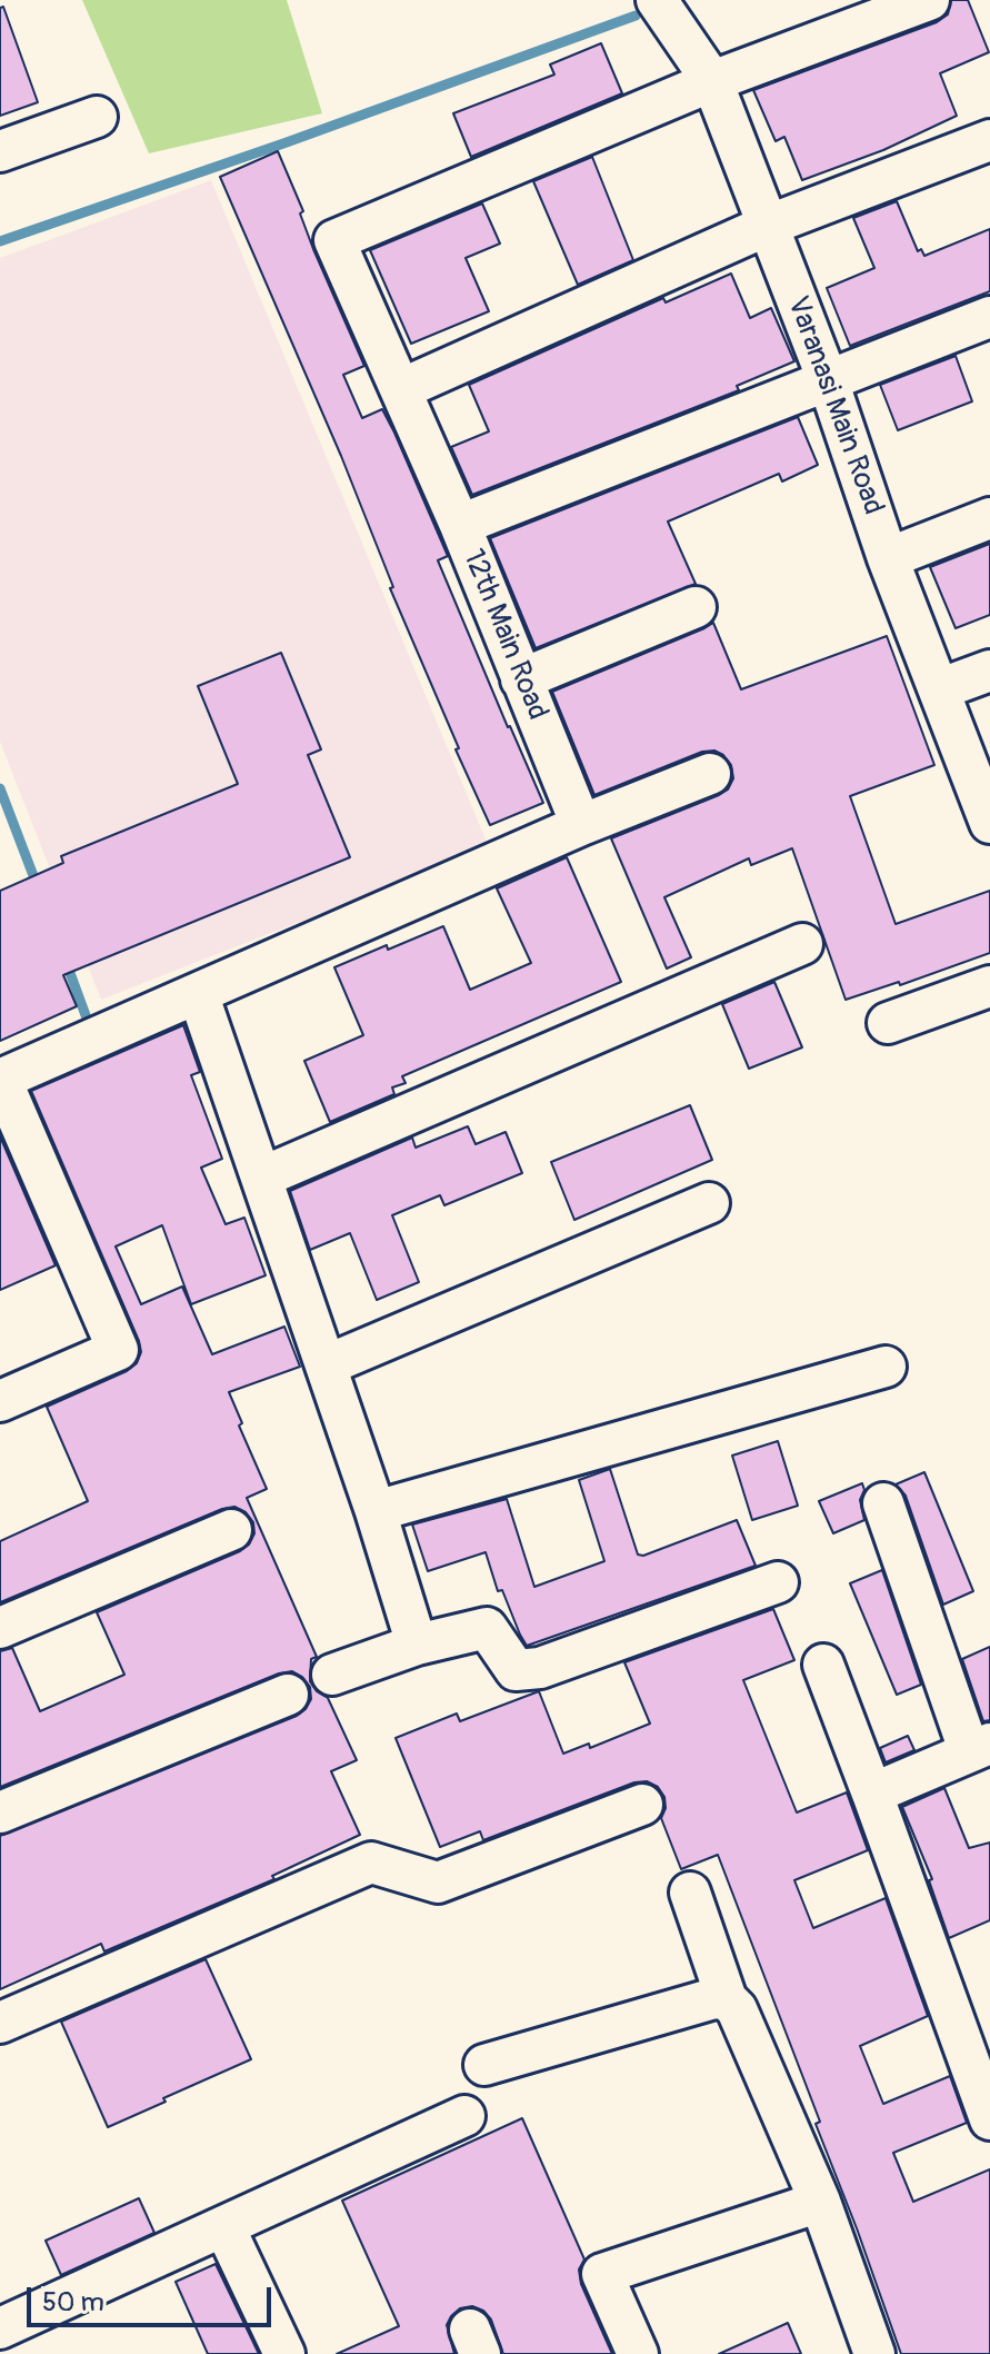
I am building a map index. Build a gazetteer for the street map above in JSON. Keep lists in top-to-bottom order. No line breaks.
{"streets":{"street":["Varanasi Main Road","12th Main Road"]},"crossings":[["Varanasi Main Road","12th Main Road"]],"scale_bar":"50 m"}
